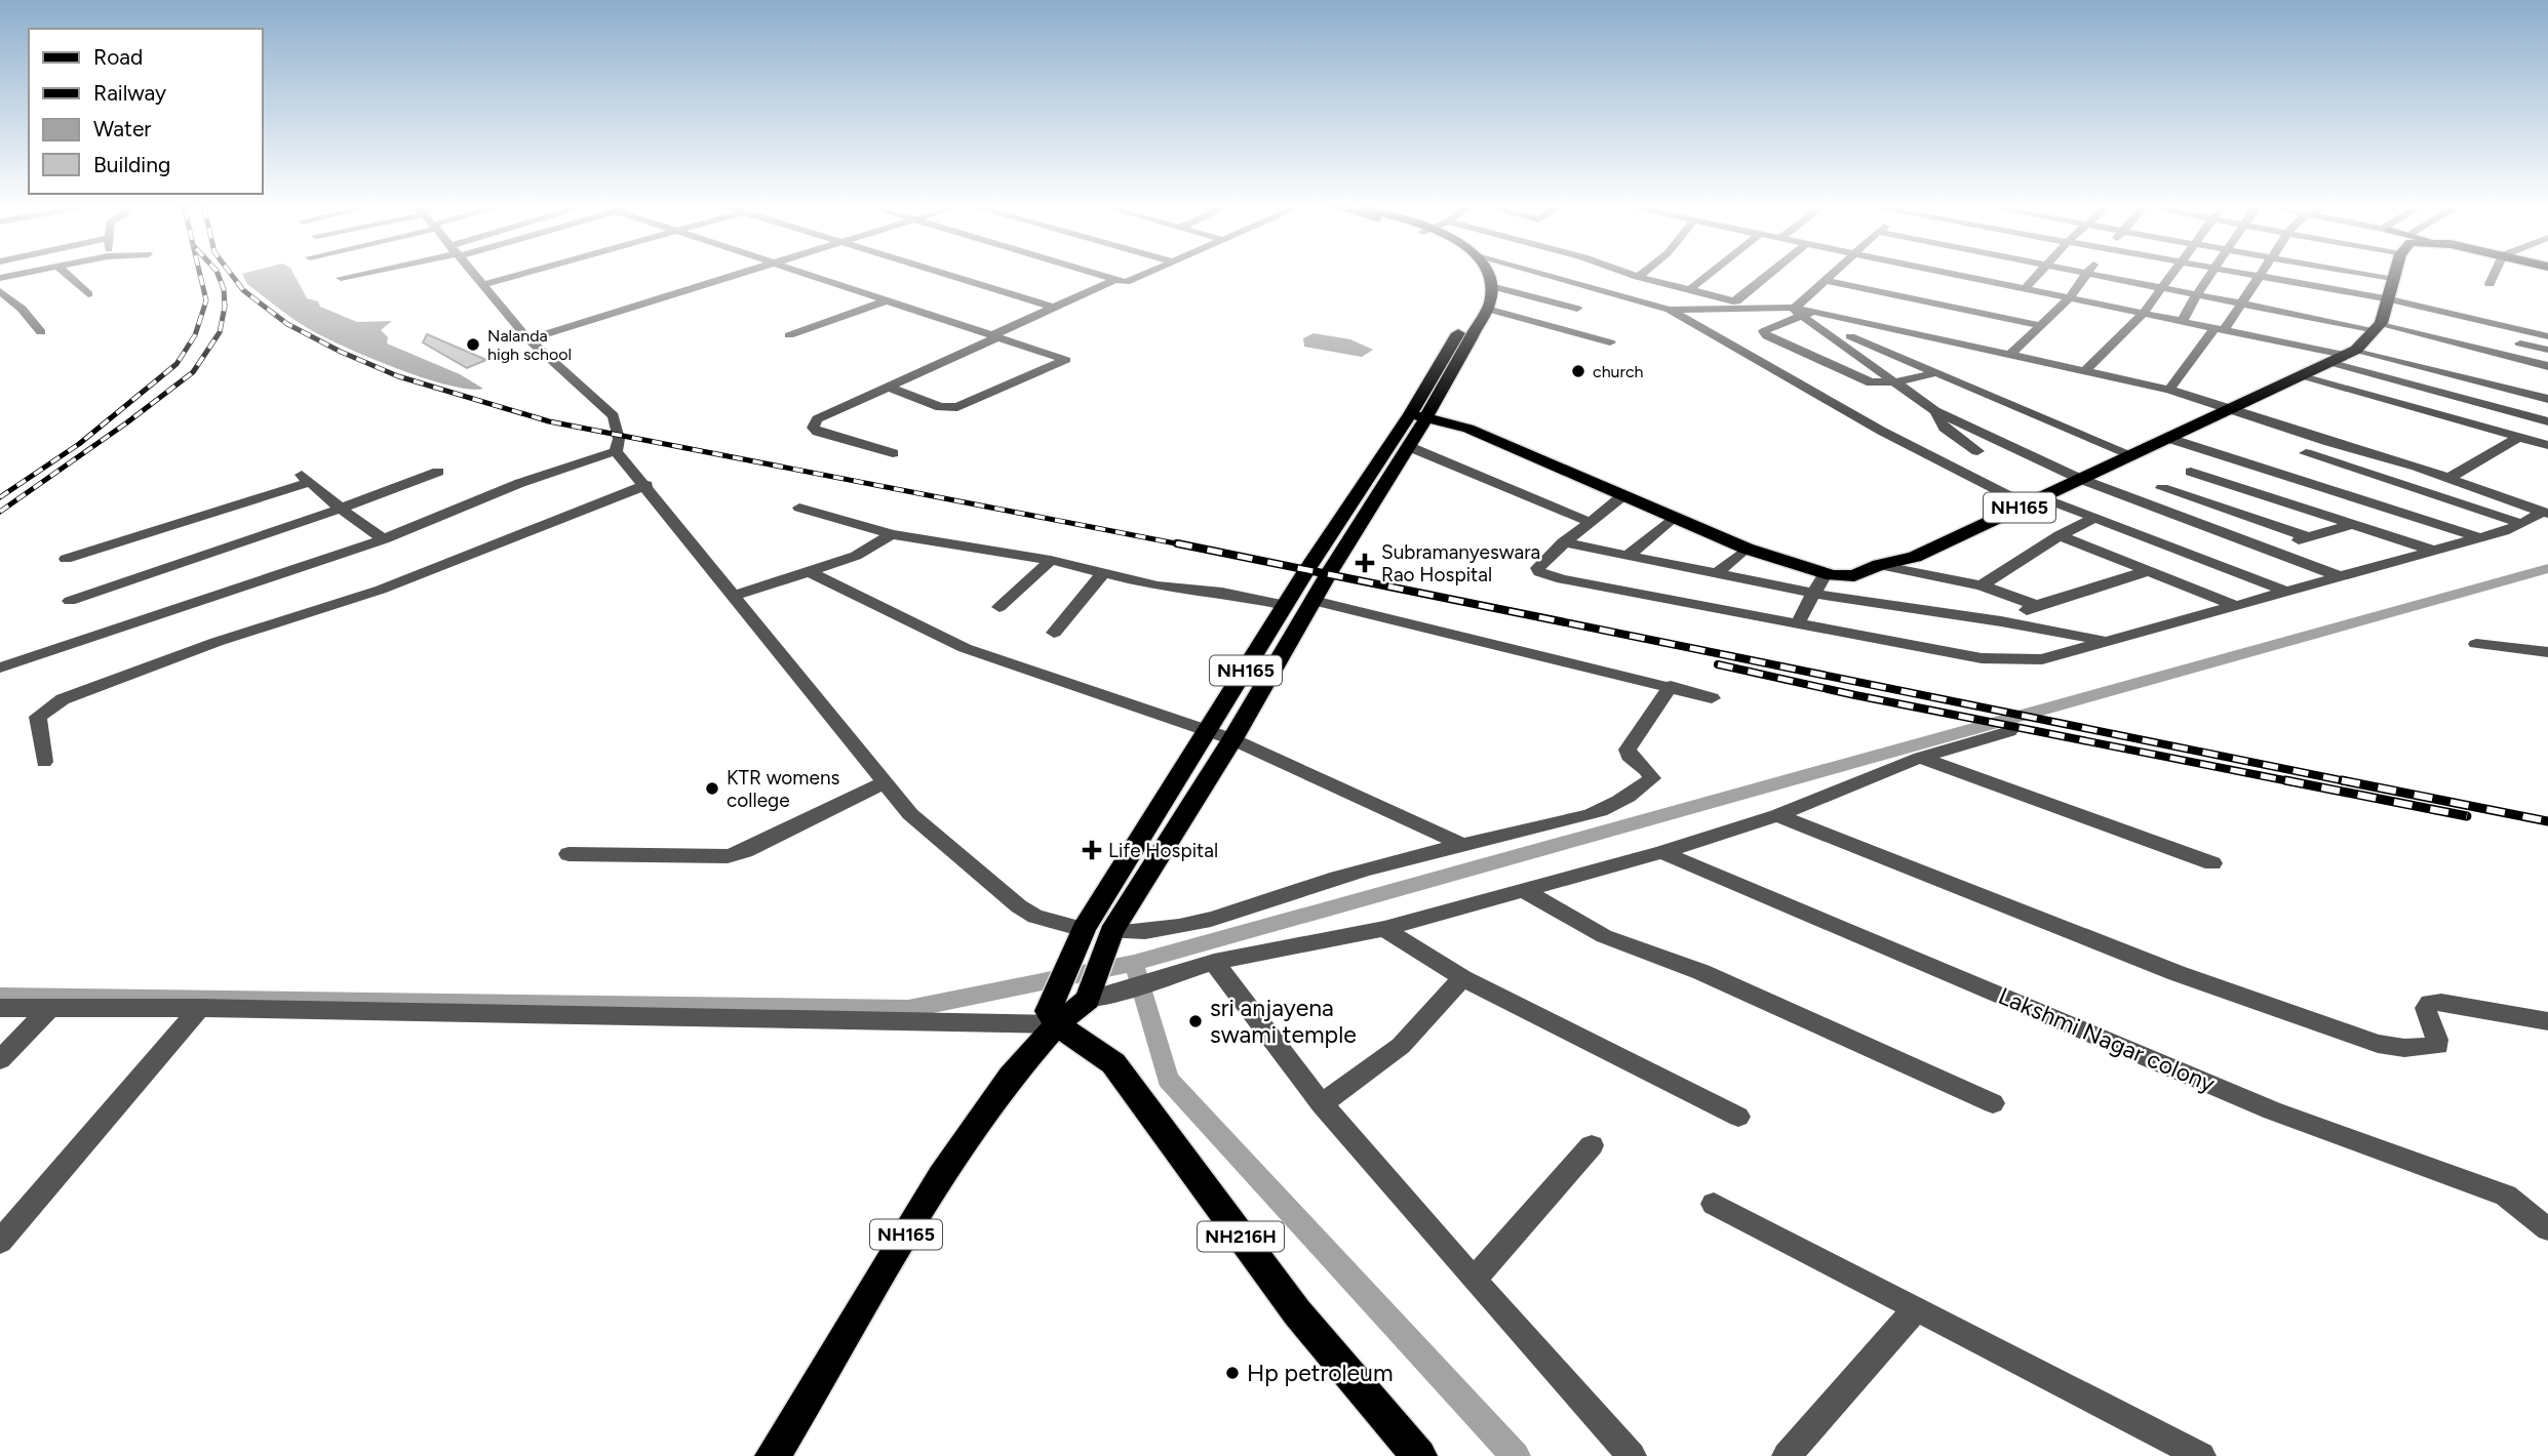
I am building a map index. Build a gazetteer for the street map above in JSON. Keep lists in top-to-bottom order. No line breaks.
{"streets":{"highway":["NH165","NH216H"],"street":["Lakshmi Nagar colony"]},"crossings":[["NH165","NH216H"]],"places":{"other":["Nalanda high school","church","KTR womens college","sri anjayena swami temple","Hp petroleum"],"health":["Subramanyeswara Rao Hospital","Life Hospital"]},"legend":["Road","Railway","Water","Building"]}
